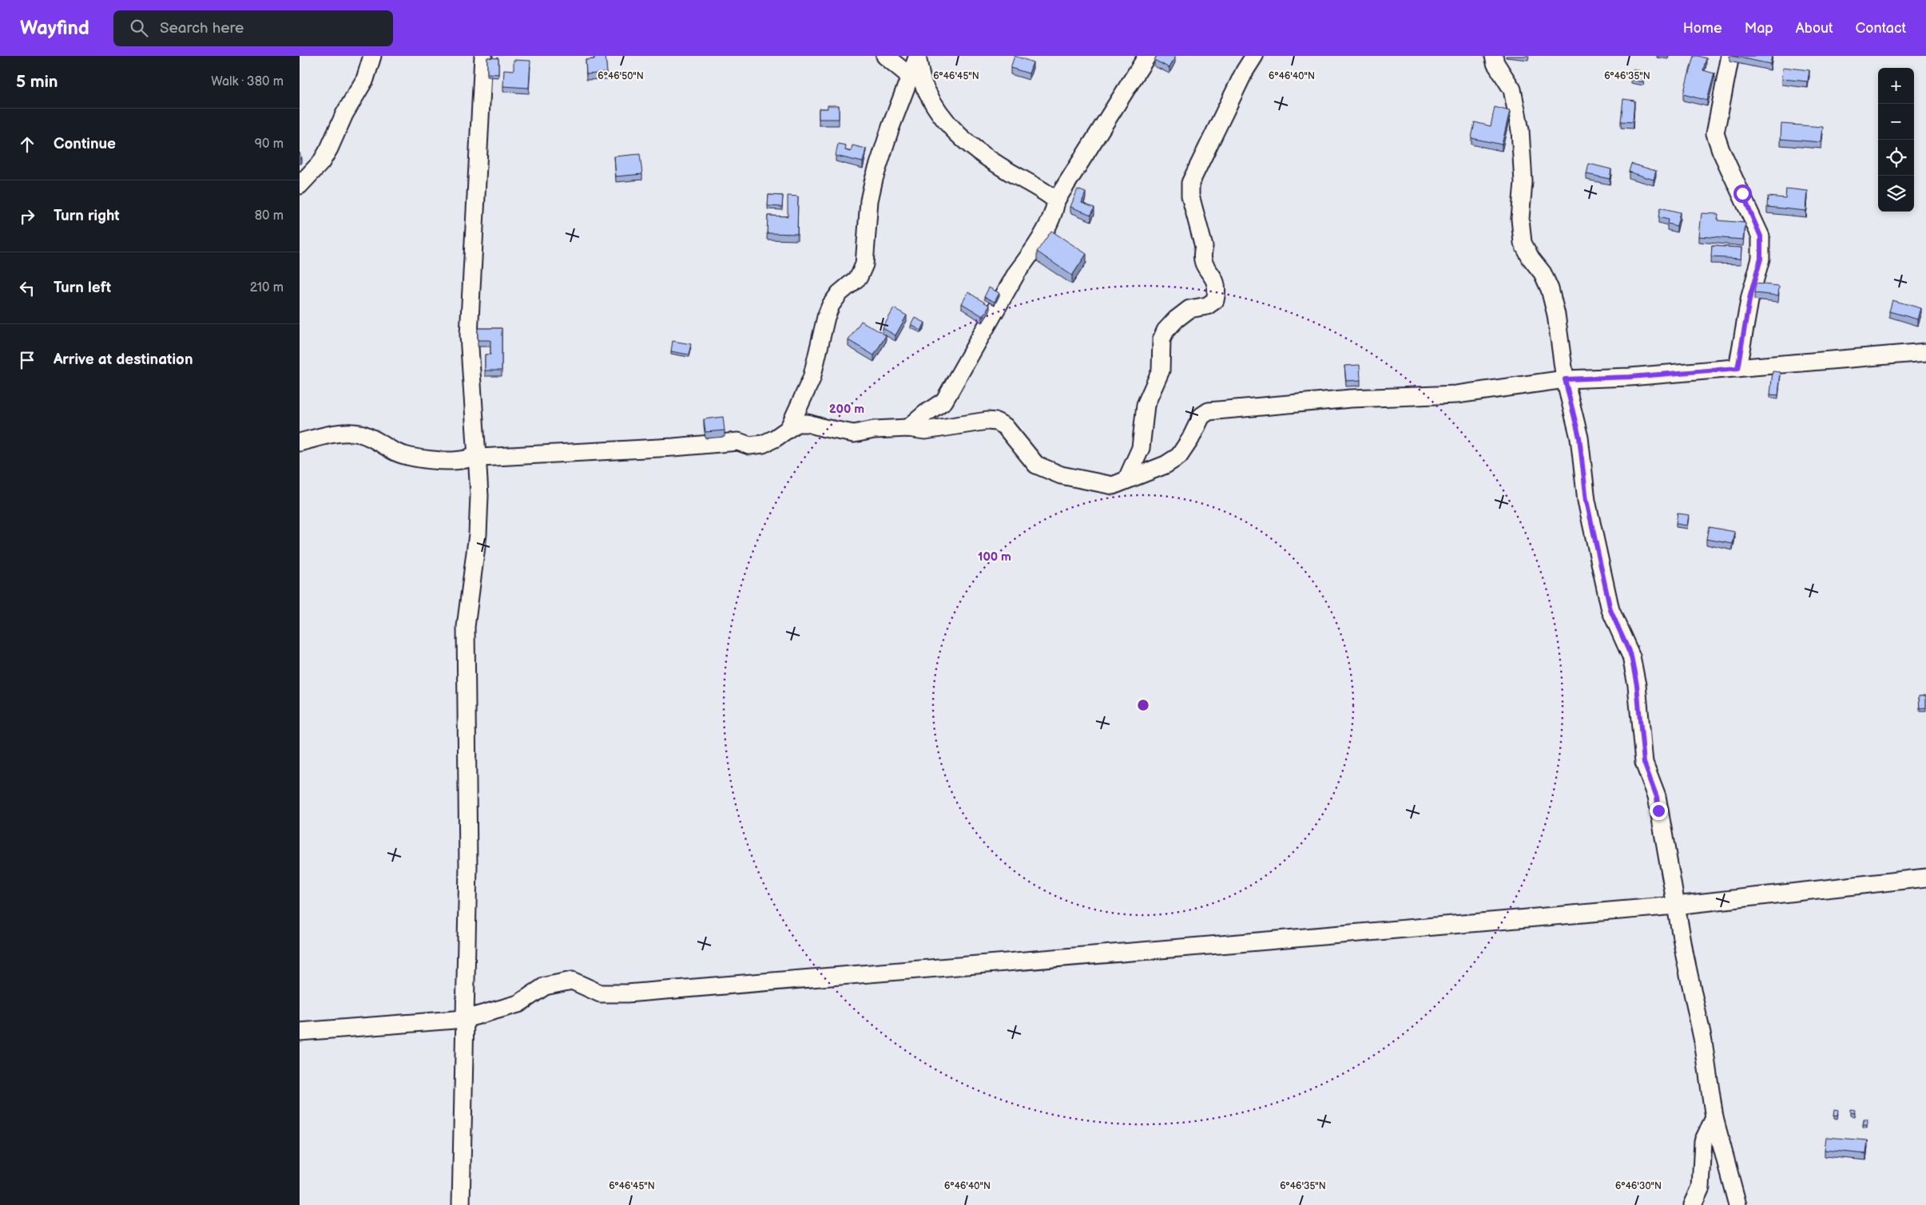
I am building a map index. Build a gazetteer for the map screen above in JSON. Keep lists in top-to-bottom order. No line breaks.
{"page":{"header":"Wayfind","search":"Search here","nav":["Home","Map","About","Contact"],"heading":["5 min","Walk · 380 m"],"map_buttons":["+","−"],"list":[["Continue","90 m"],["Turn right","80 m"],["Turn left","210 m"],"Arrive at destination"]},"coordinates":["6°46'50\"N","6°46'45\"N","6°46'40\"N","6°46'35\"N","6°46'30\"N"],"rings":["200 m","100 m"]}
